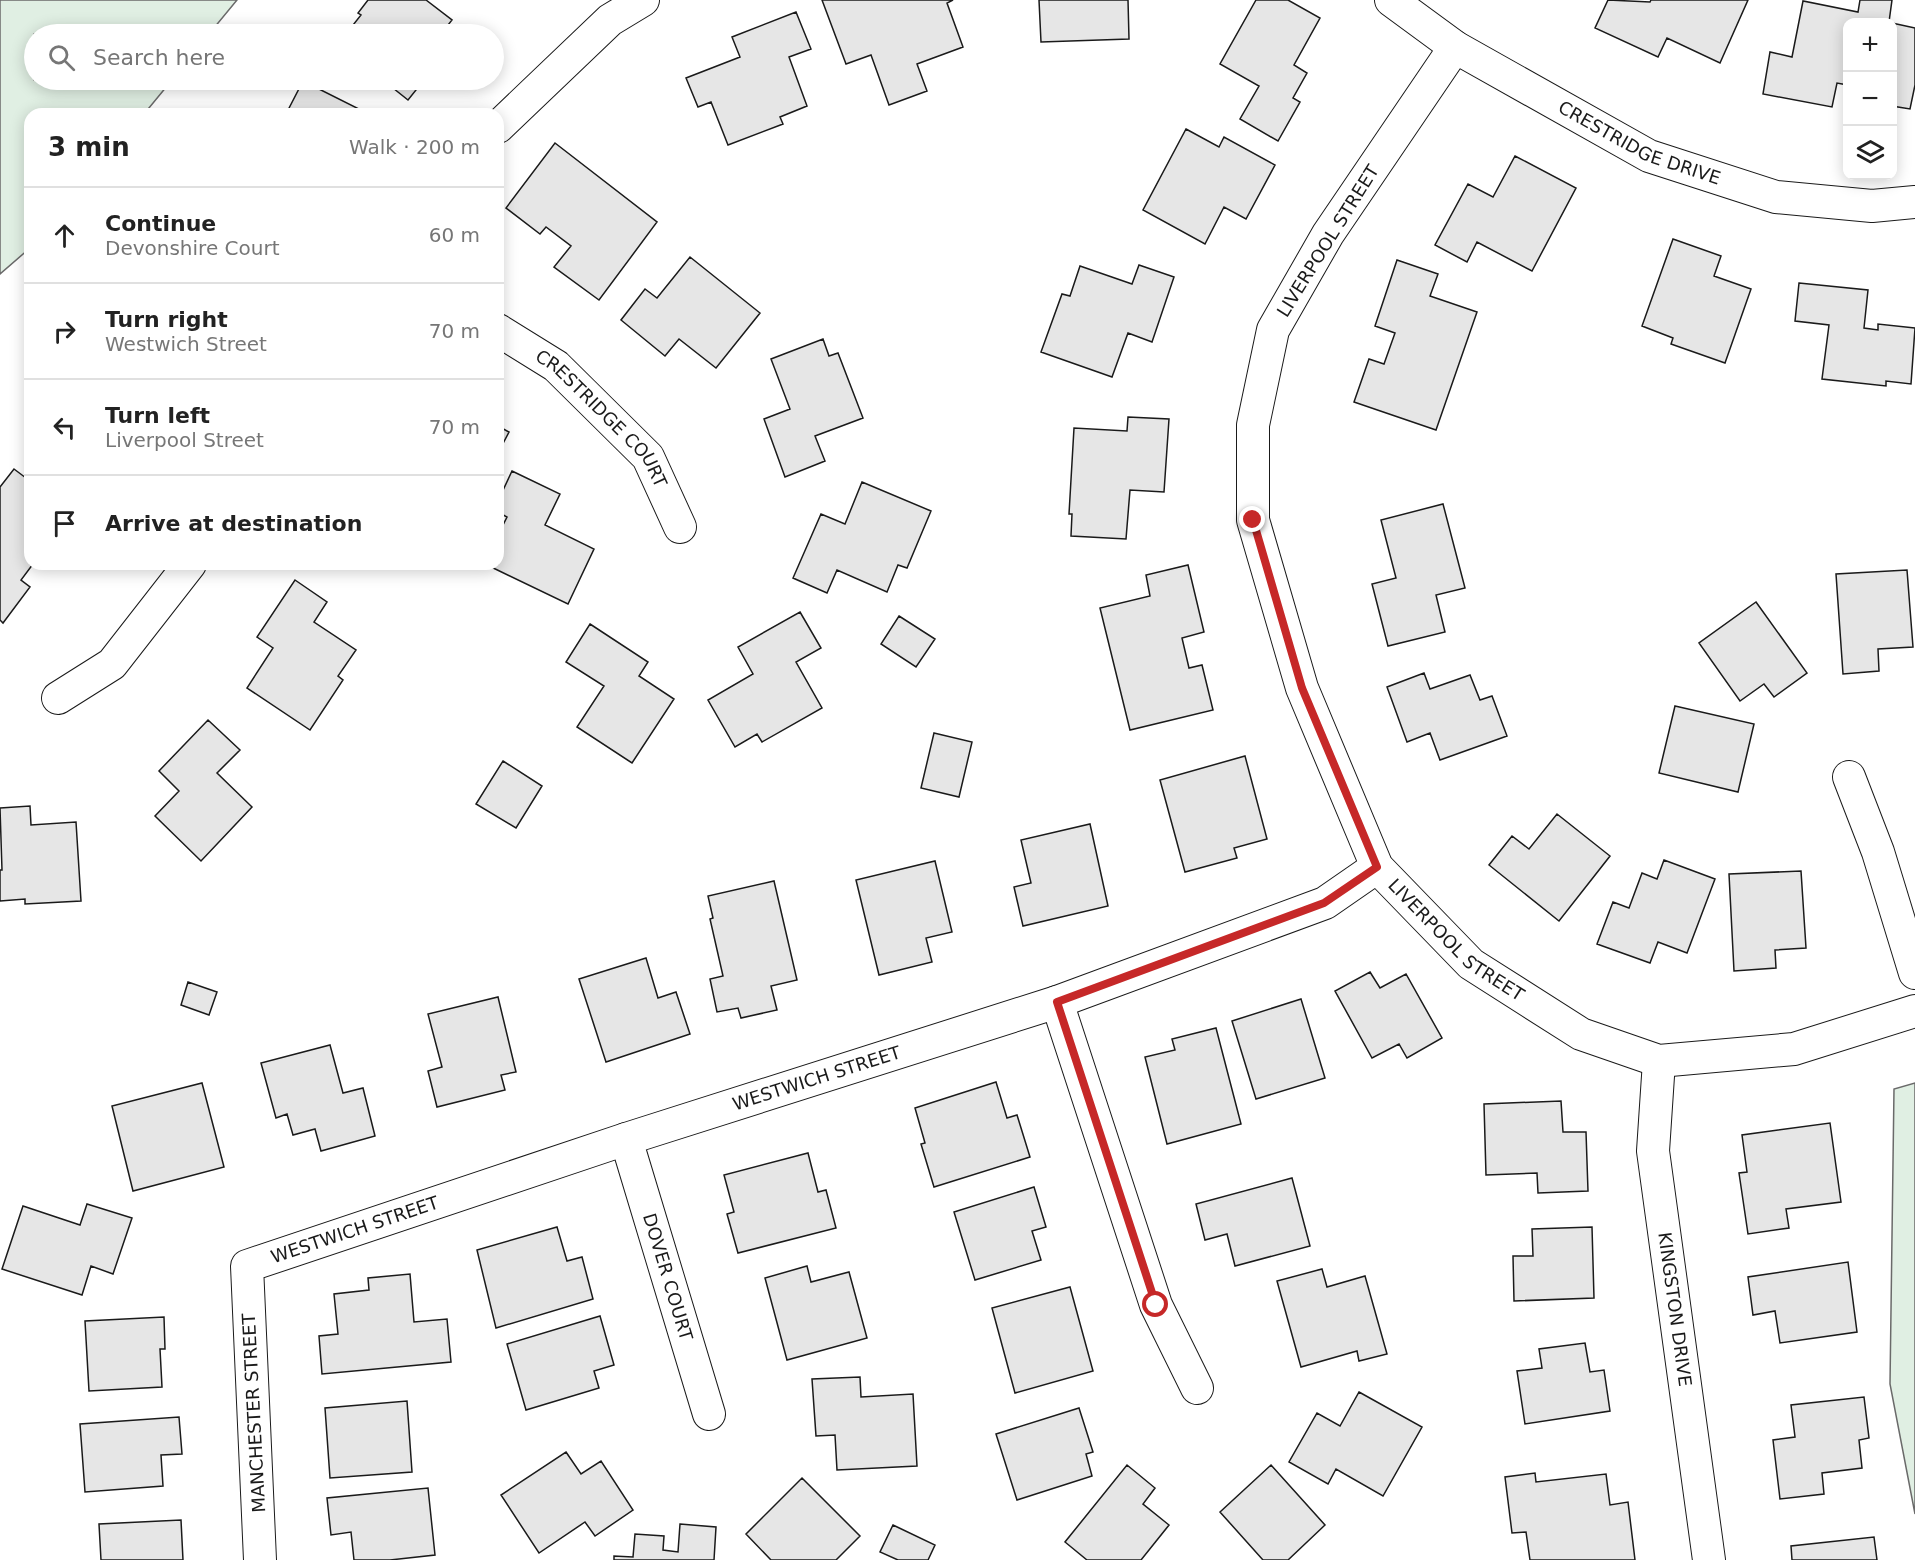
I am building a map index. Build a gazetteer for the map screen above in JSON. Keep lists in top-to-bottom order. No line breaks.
{"streets":{"street":["CRESTRIDGE DRIVE","LIVERPOOL STREET","CRESTRIDGE COURT","WESTWICH STREET","DOVER COURT","KINGSTON DRIVE","MANCHESTER STREET"]},"crossings":[["CRESTRIDGE DRIVE","LIVERPOOL STREET"],["LIVERPOOL STREET","WESTWICH STREET"],["LIVERPOOL STREET","KINGSTON DRIVE"],["WESTWICH STREET","DOVER COURT"],["WESTWICH STREET","MANCHESTER STREET"]],"page":{"map_buttons":["+","−"],"search":"Search here","heading":["3 min","Walk · 200 m"],"list":[["Continue","Devonshire Court","60 m"],["Turn right","Westwich Street","70 m"],["Turn left","Liverpool Street","70 m"],"Arrive at destination"]}}
